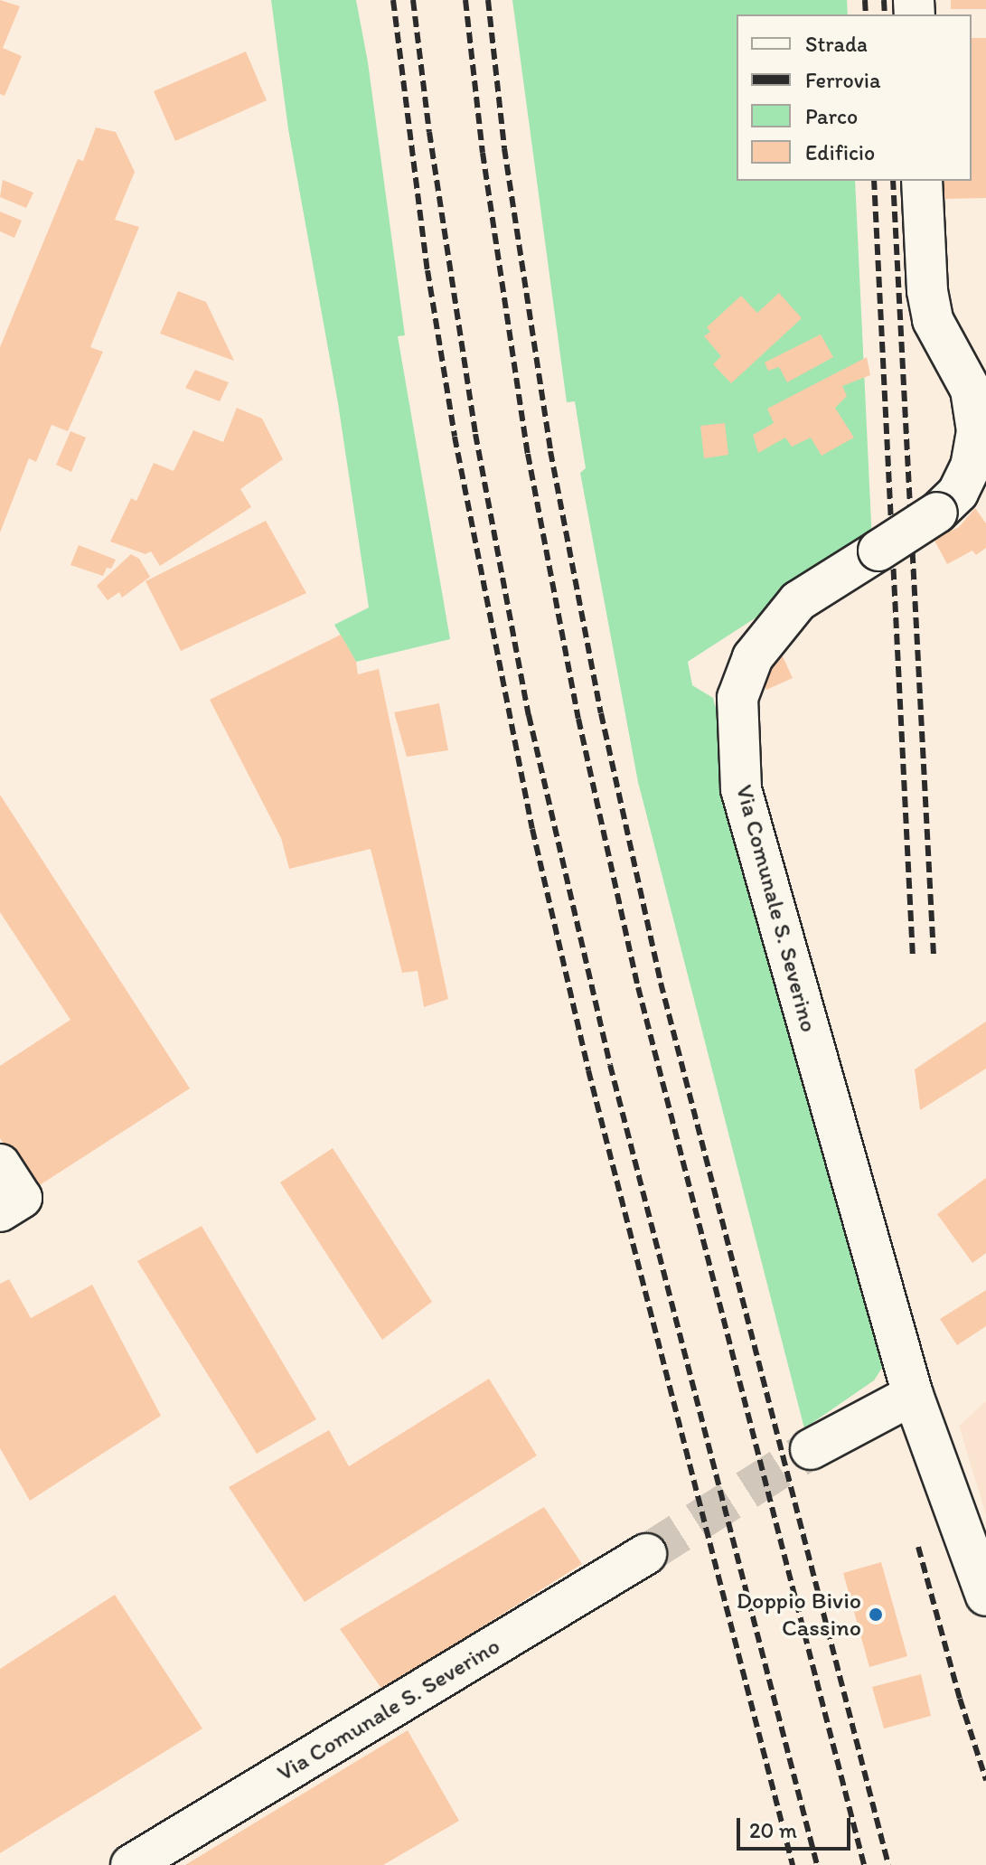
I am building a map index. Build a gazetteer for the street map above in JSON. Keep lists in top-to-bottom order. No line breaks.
{"streets":{"street":["Via Comunale S. Severino"]},"places":["Doppio Bivio Cassino"],"legend":["Strada","Ferrovia","Parco","Edificio"],"scale_bar":"20 m"}
